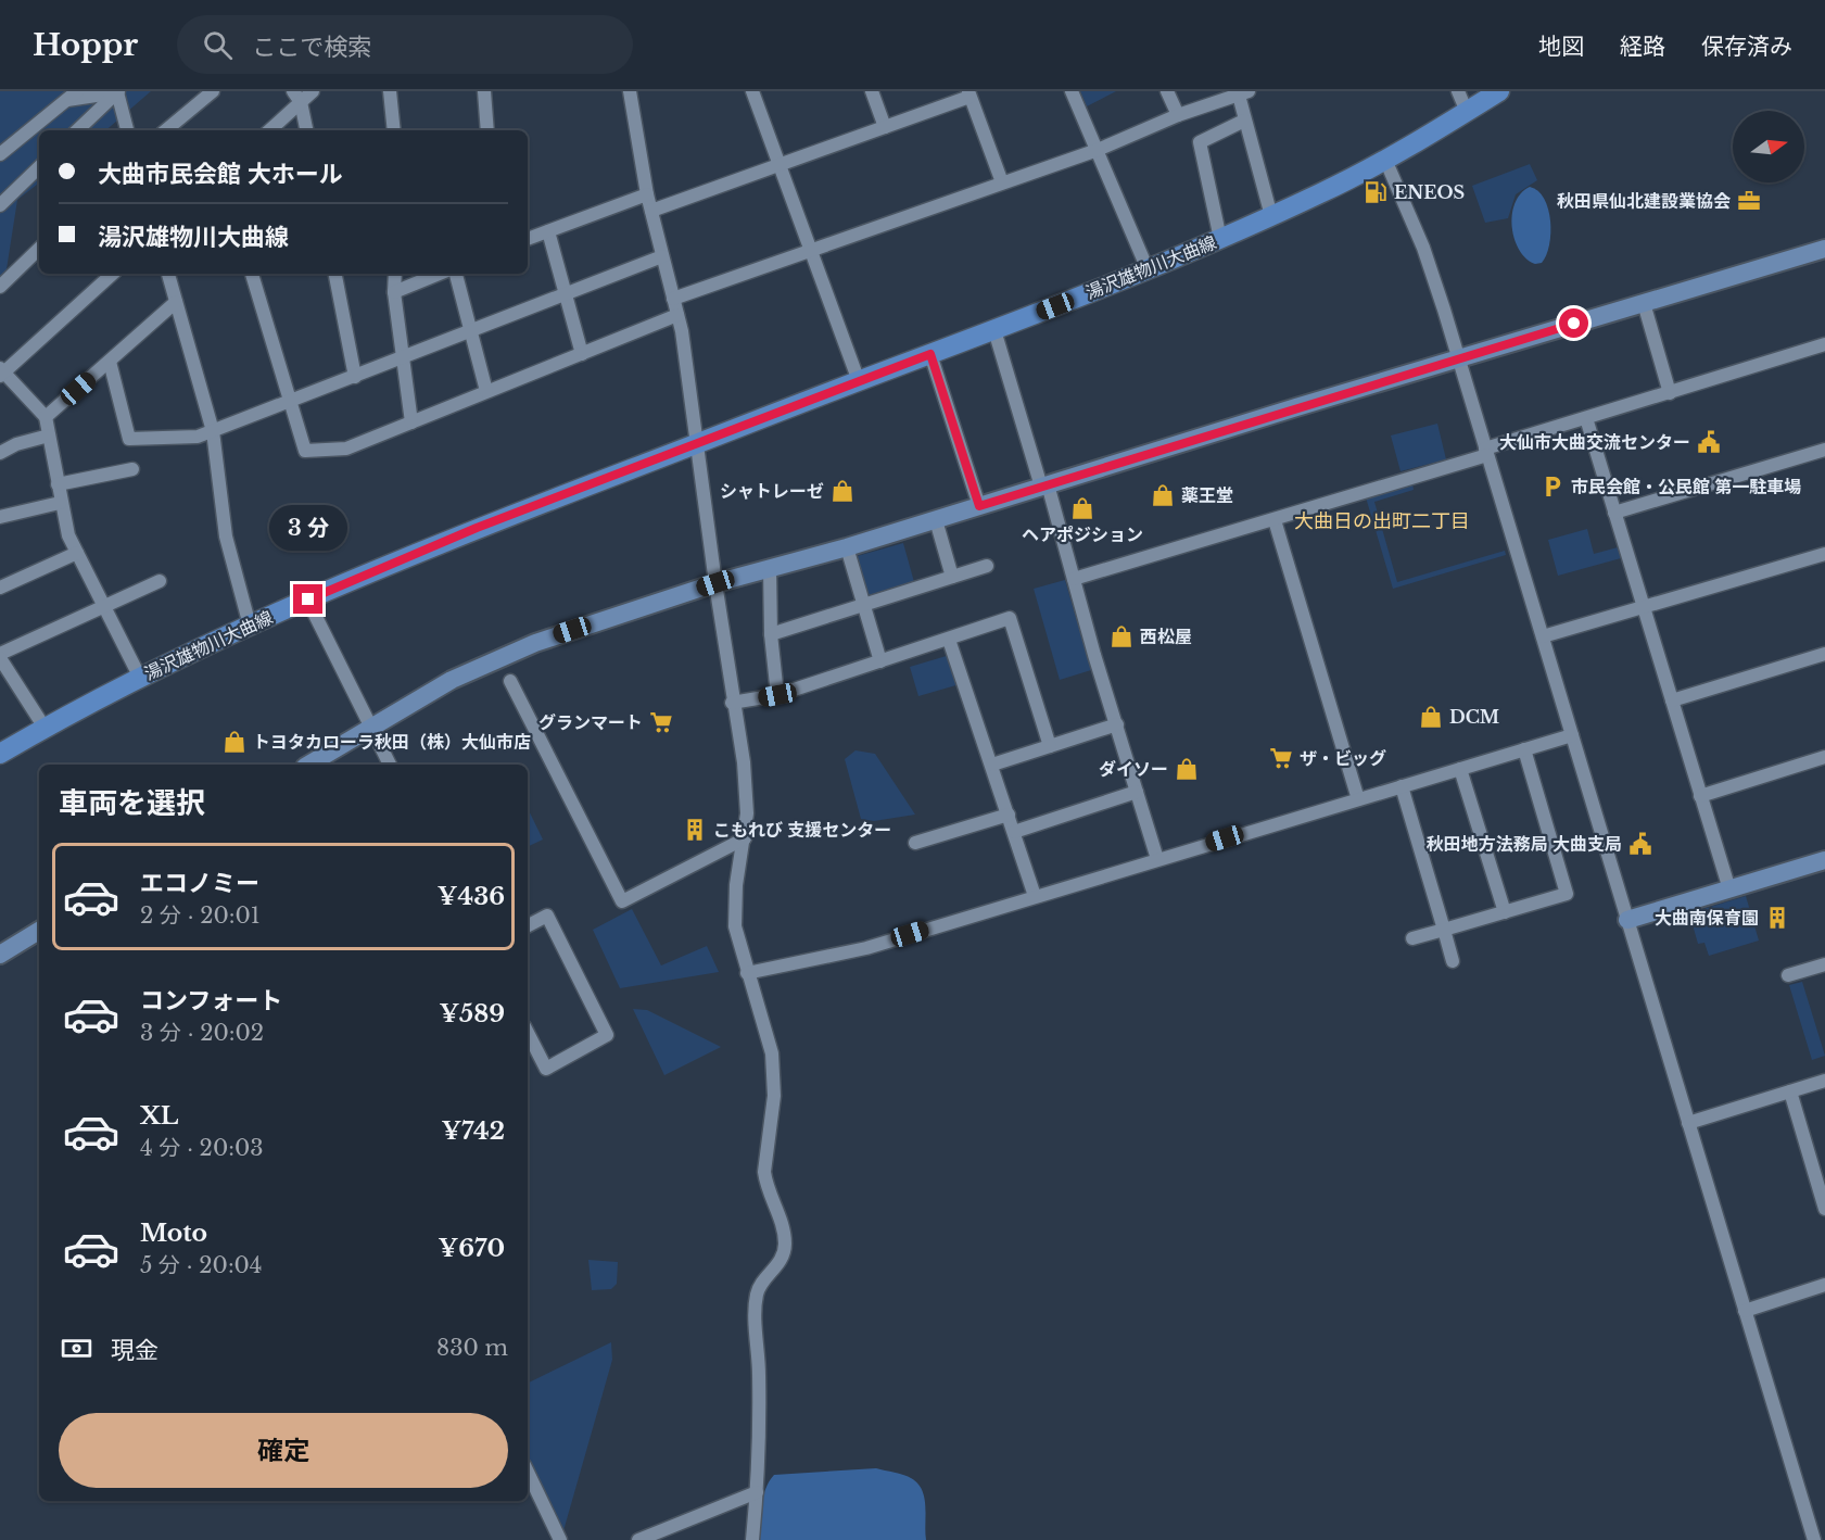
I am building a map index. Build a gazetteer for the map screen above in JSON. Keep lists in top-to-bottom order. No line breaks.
{"streets":{"main road":["湯沢雄物川大曲線"]},"districts":["大曲日の出町二丁目"],"places":{"fuel station":["ENEOS"],"office":["秋田県仙北建設業協会"],"public building":["大仙市大曲交流センター","秋田地方法務局 大曲支局"],"parking":["市民会館・公民館 第一駐車場"],"shop":["シャトレーゼ","薬王堂","ヘアポジション","西松屋","DCM","トヨタカローラ秋田（株）大仙市店","ダイソー"],"supermarket":["グランマート","ザ・ビッグ"],"building":["こもれび 支援センター","大曲南保育園"]},"north":"right","page":{"header":"Hoppr","search":"ここで検索","nav":["地図","経路","保存済み"],"banner":["大曲市民会館 大ホール","湯沢雄物川大曲線"],"bubble":"3 分","heading":"車両を選択","list":[{"name":"エコノミー","note":"2 分 · 20:01","value":"¥436"},{"name":"コンフォート","note":"3 分 · 20:02","value":"¥589"},{"name":"XL","note":"4 分 · 20:03","value":"¥742"},{"name":"Moto","note":"5 分 · 20:04","value":"¥670"}],"pay":["現金","830 m"],"buttons":"確定"}}
